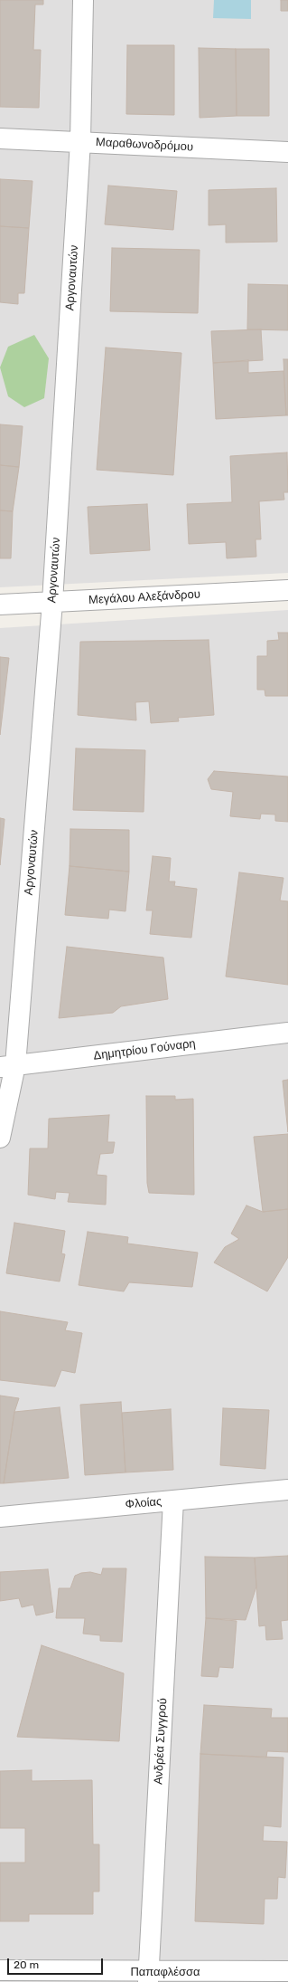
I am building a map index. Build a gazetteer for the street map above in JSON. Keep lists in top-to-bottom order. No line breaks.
{"streets":{"street":["Μαραθωνοδρόμου","Αργοναυτών","Μεγάλου Αλεξάνδρου","Δημητρίου Γούναρη","Φλοίας","Ανδρέα Συγγρού","Παπαφλέσσα"]},"crossings":[["Μαραθωνοδρόμου","Αργοναυτών"],["Αργοναυτών","Μεγάλου Αλεξάνδρου"],["Αργοναυτών","Δημητρίου Γούναρη"],["Φλοίας","Ανδρέα Συγγρού"],["Ανδρέα Συγγρού","Παπαφλέσσα"]],"scale_bar":"20 m"}
